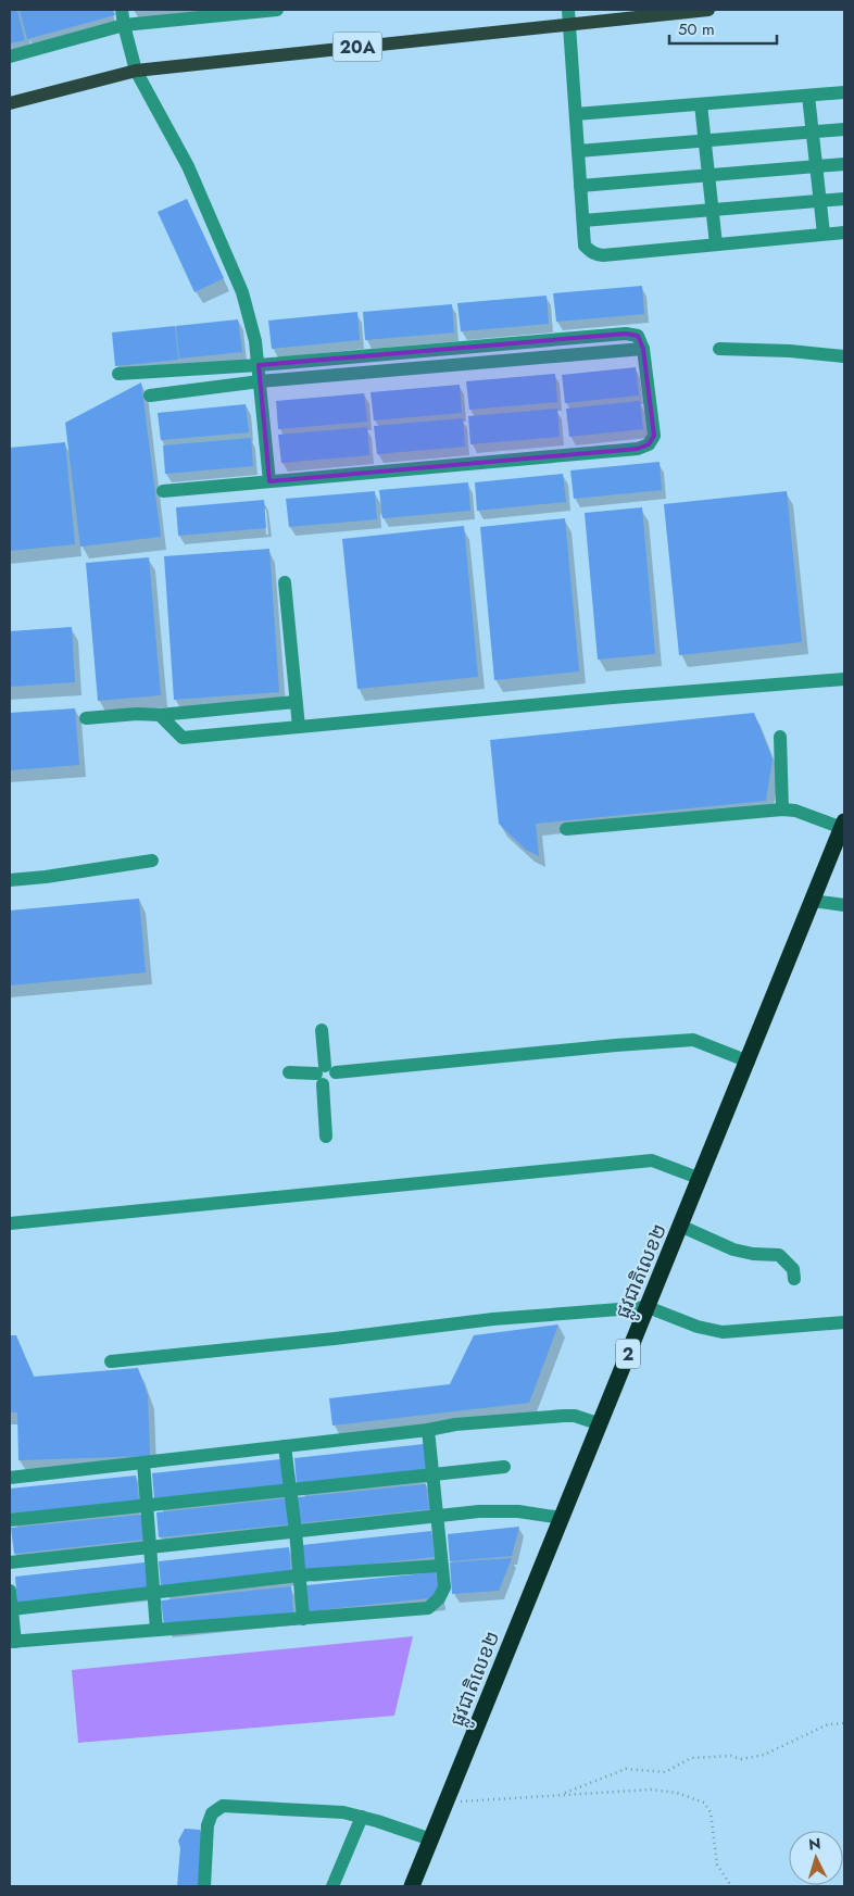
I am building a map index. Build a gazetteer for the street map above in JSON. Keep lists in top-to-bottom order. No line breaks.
{"streets":{"highway":["ផ្លូវជាតិលេខ២","2"],"main road":["20A"]},"scale_bar":"50 m","north":"top"}
